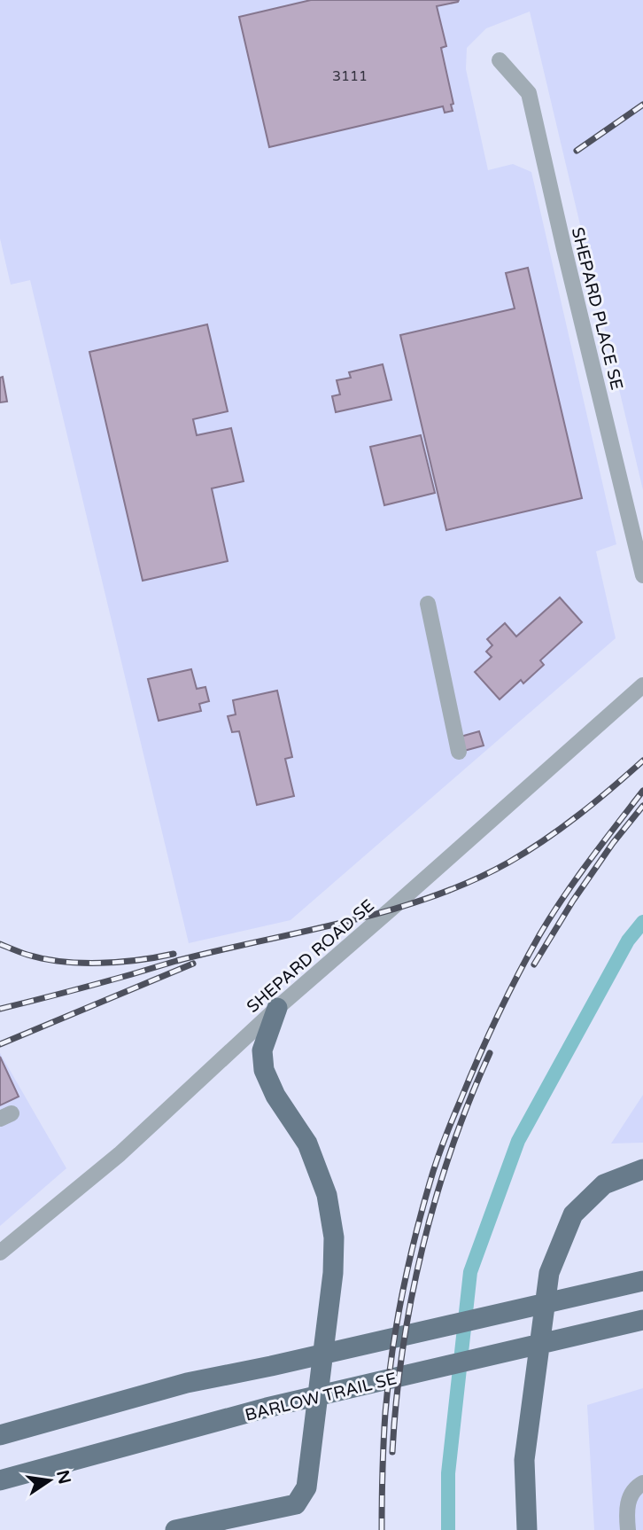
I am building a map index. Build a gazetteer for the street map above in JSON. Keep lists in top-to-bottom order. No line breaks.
{"streets":{"main road":["BARLOW TRAIL SE"],"street":["SHEPARD PLACE SE","SHEPARD ROAD SE"]},"house_numbers":["3111"],"north":"right"}
